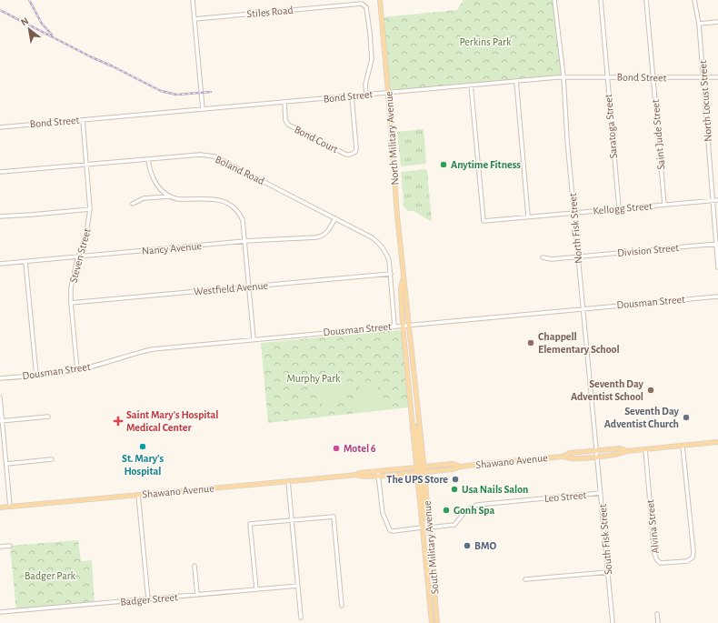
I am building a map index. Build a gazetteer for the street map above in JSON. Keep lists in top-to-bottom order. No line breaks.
{"streets":{"main road":["North Military Avenue","Shawano Avenue","South Military Avenue"],"street":["Stiles Road","Bond Street","North Locust Street","Saratoga Street","Saint Jude Street","Bond Court","Boland Road","Kellogg Street","North Fisk Street","Nancy Avenue","Division Street","Steven Street","Westfield Avenue","Dousman Street","Leo Street","Alvina Street","South Fisk Street","Badger Street"]},"crossings":[["Stiles Road","Bond Street"],["Bond Street","North Locust Street"],["Bond Street","Saratoga Street"],["Bond Street","Saint Jude Street"],["Bond Street","North Military Avenue"],["Bond Street","Bond Court"],["Bond Street","Kellogg Street"],["Bond Street","North Fisk Street"],["Bond Street","Steven Street"],["North Locust Street","Kellogg Street"],["North Locust Street","Division Street"],["Saratoga Street","Kellogg Street"],["Saint Jude Street","Kellogg Street"],["North Military Avenue","Dousman Street"],["North Military Avenue","Shawano Avenue"],["North Military Avenue","South Military Avenue"],["Boland Road","Nancy Avenue"],["Boland Road","Steven Street"],["Boland Road","Westfield Avenue"],["Boland Road","Dousman Street"],["Kellogg Street","North Fisk Street"],["North Fisk Street","Division Street"],["North Fisk Street","Dousman Street"],["North Fisk Street","Shawano Avenue"],["North Fisk Street","South Fisk Street"],["Nancy Avenue","Steven Street"],["Steven Street","Westfield Avenue"],["Steven Street","Dousman Street"],["Shawano Avenue","Alvina Street"],["Shawano Avenue","South Fisk Street"],["Shawano Avenue","South Military Avenue"],["Leo Street","South Fisk Street"],["Leo Street","South Military Avenue"]],"parks":["Perkins Park","Murphy Park","Badger Park"],"places":{"other":["Anytime Fitness","Chappell Elementary School","Seventh Day Adventist School","Seventh Day Adventist Church","St. Mary's Hospital","Motel 6","The UPS Store","Usa Nails Salon","Gonh Spa","BMO"],"health":["Saint Mary's Hospital Medical Center"]},"north":"top left"}
